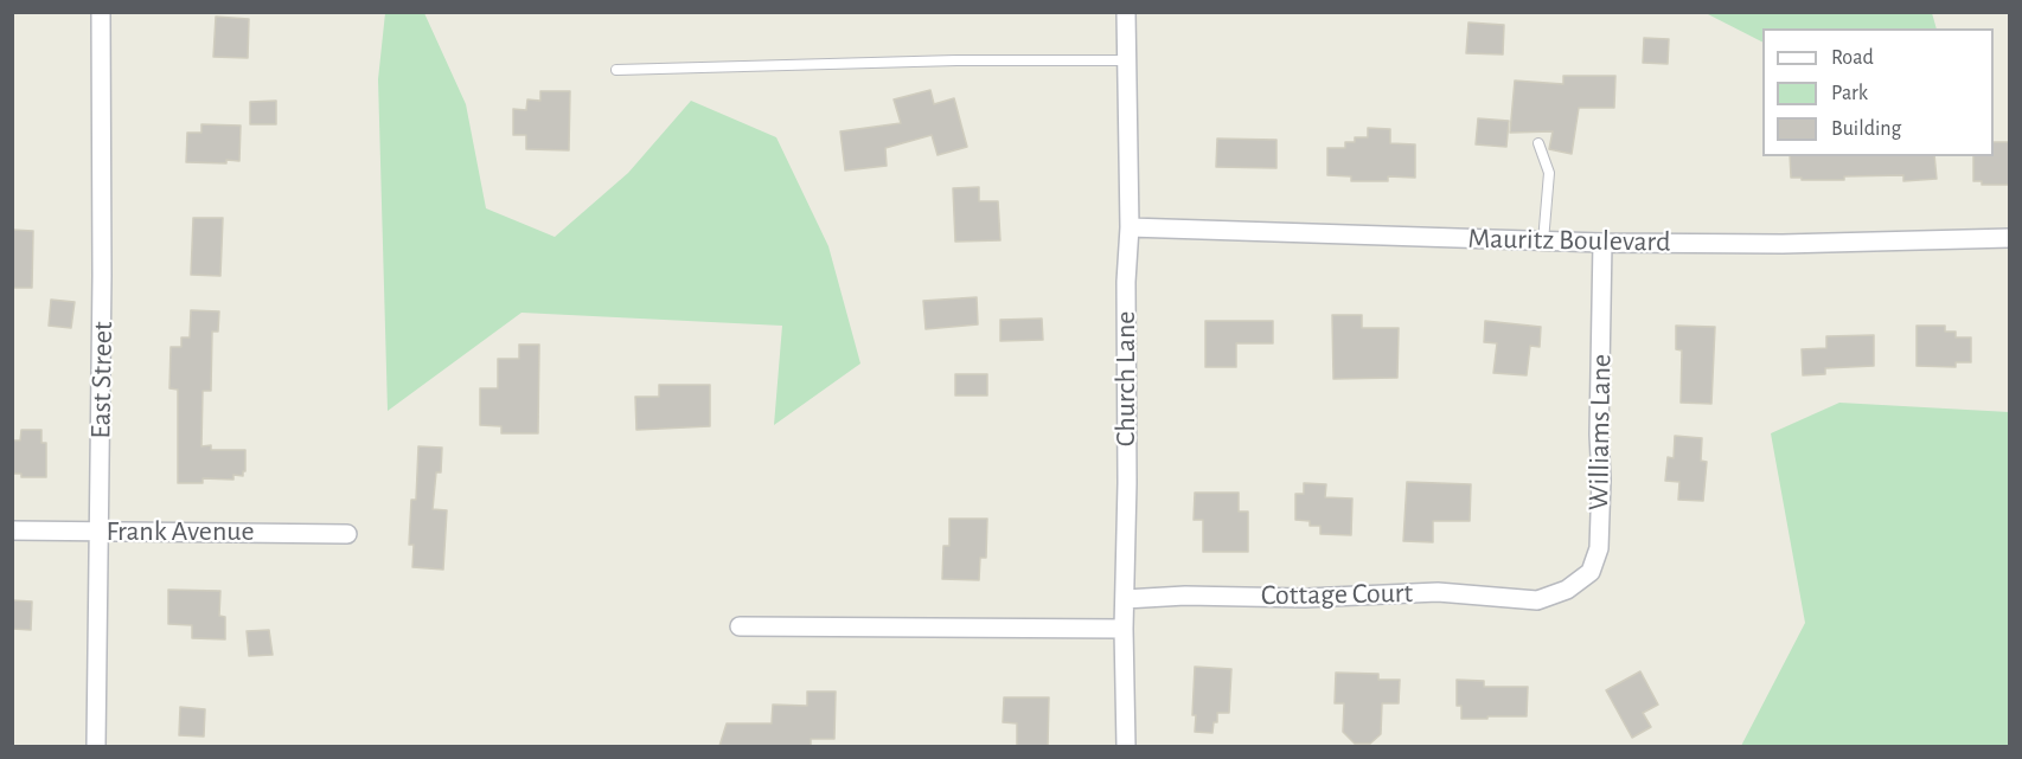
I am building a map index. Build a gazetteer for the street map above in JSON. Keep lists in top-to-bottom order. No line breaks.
{"streets":{"street":["Mauritz Boulevard","Church Lane","East Street","Williams Lane","Frank Avenue","Cottage Court"]},"crossings":[["Mauritz Boulevard","Church Lane"],["Mauritz Boulevard","Williams Lane"],["Church Lane","Cottage Court"],["East Street","Frank Avenue"],["Williams Lane","Cottage Court"]],"legend":["Road","Park","Building"]}
